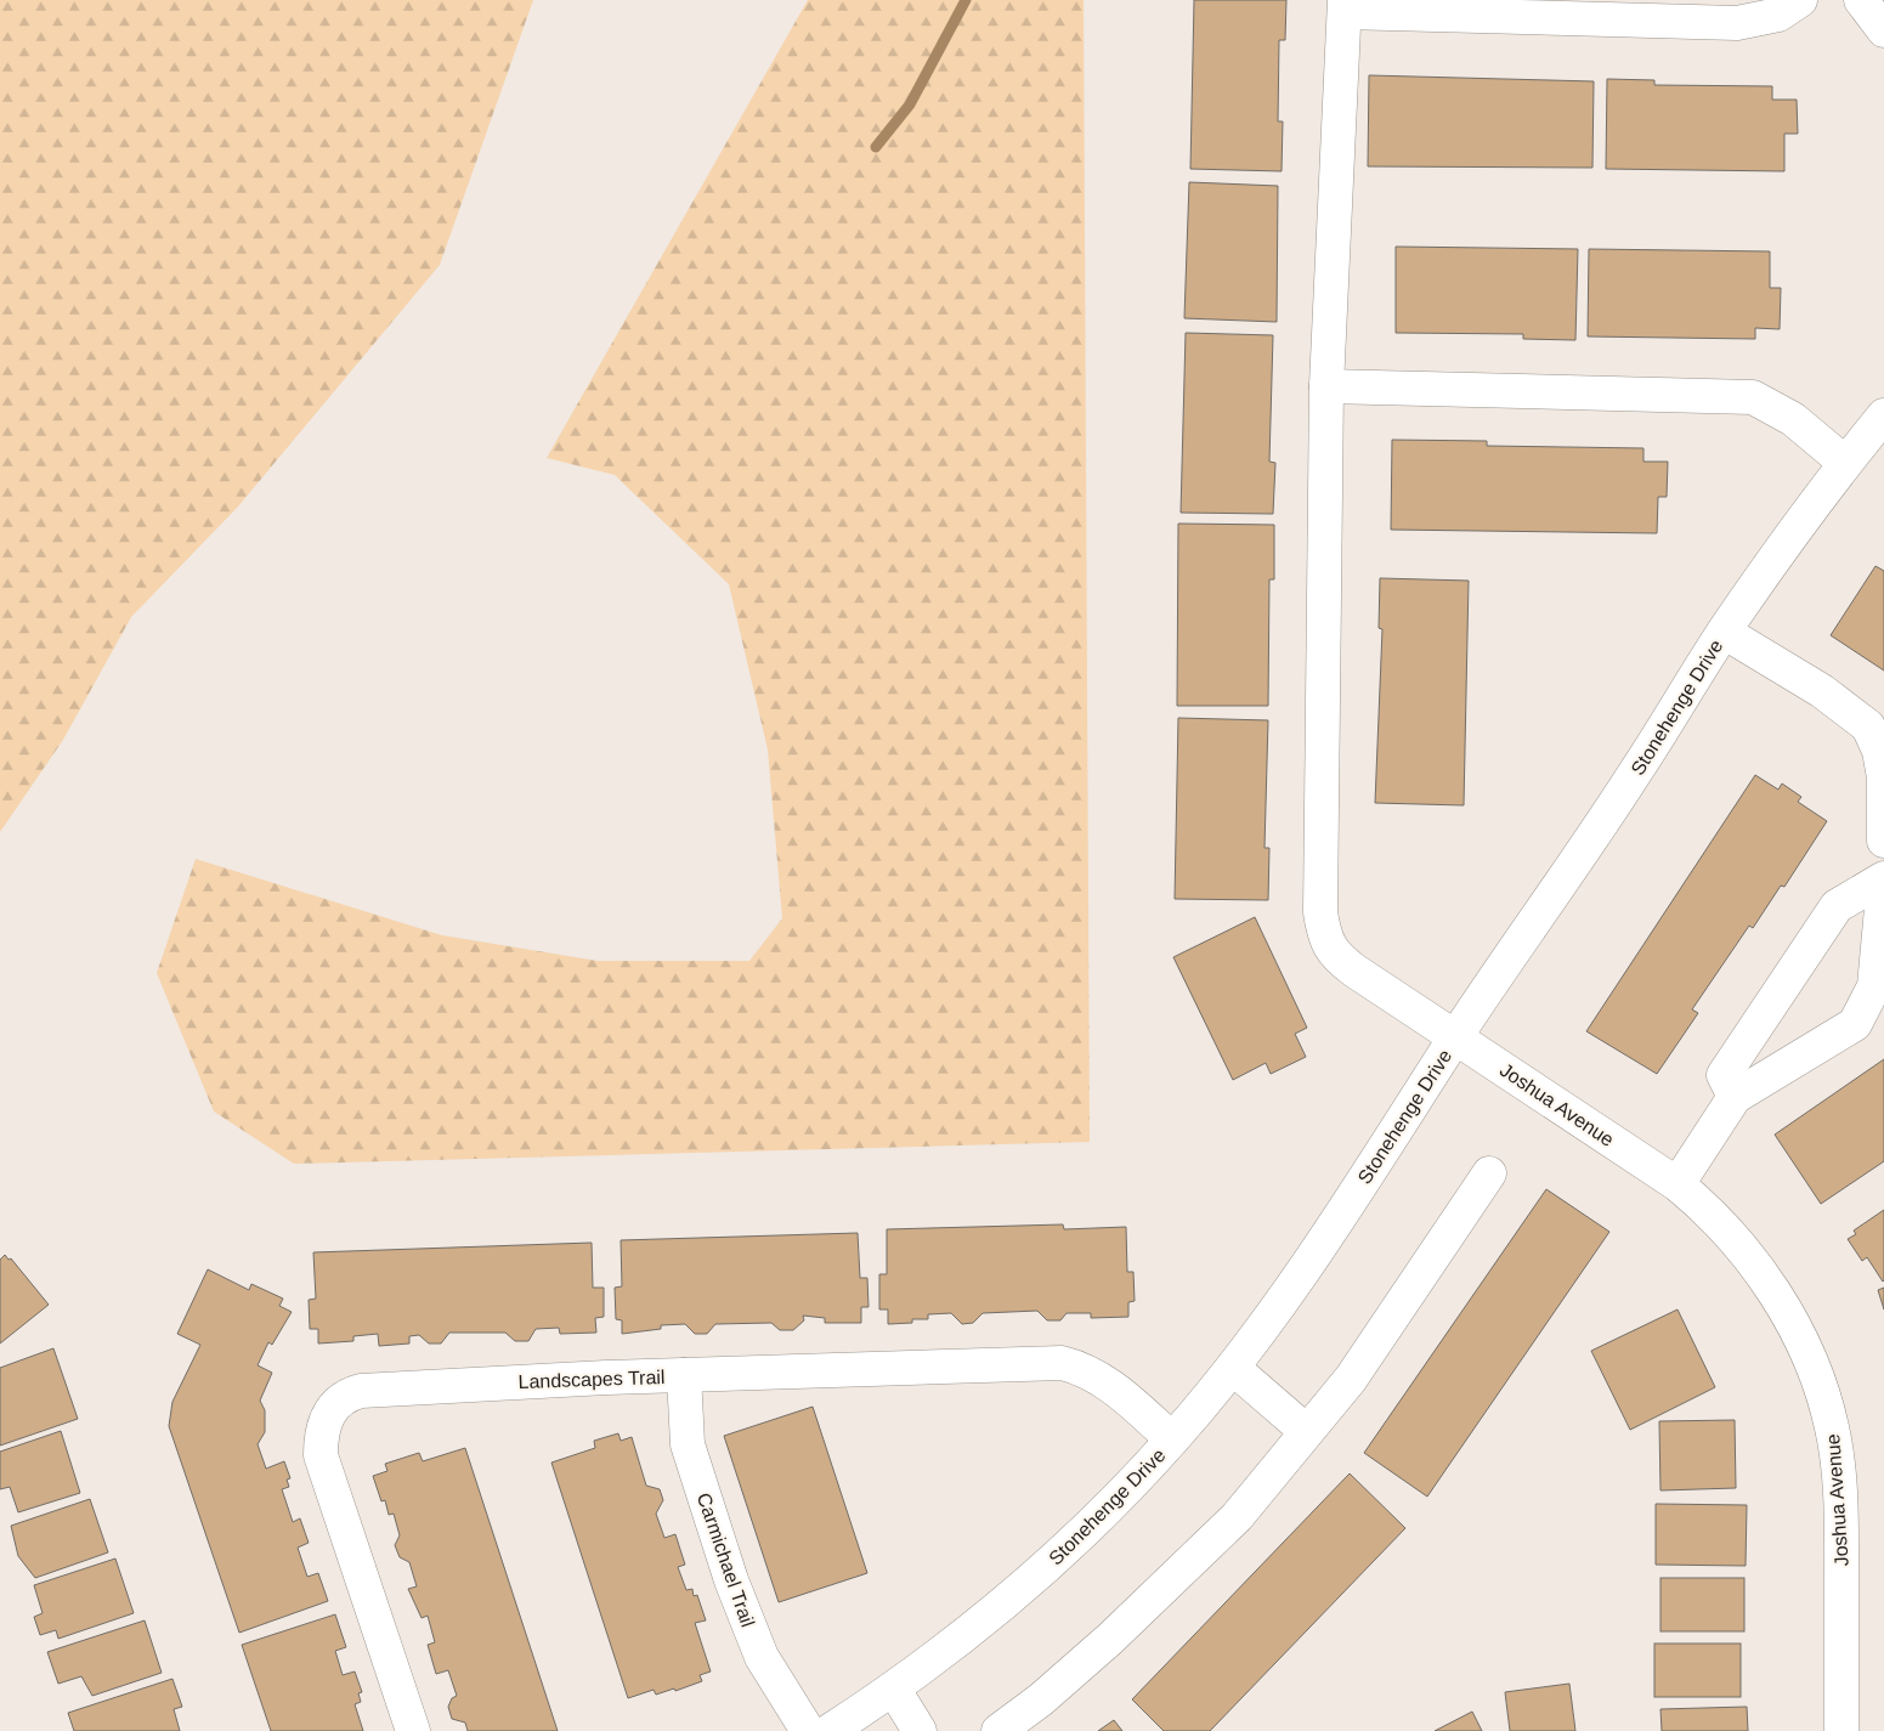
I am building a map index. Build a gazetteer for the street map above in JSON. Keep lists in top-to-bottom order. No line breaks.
{"streets":{"street":["Stonehenge Drive","Joshua Avenue","Landscapes Trail","Carmichael Trail"]},"crossings":[["Stonehenge Drive","Joshua Avenue"],["Stonehenge Drive","Landscapes Trail"],["Landscapes Trail","Carmichael Trail"]]}
